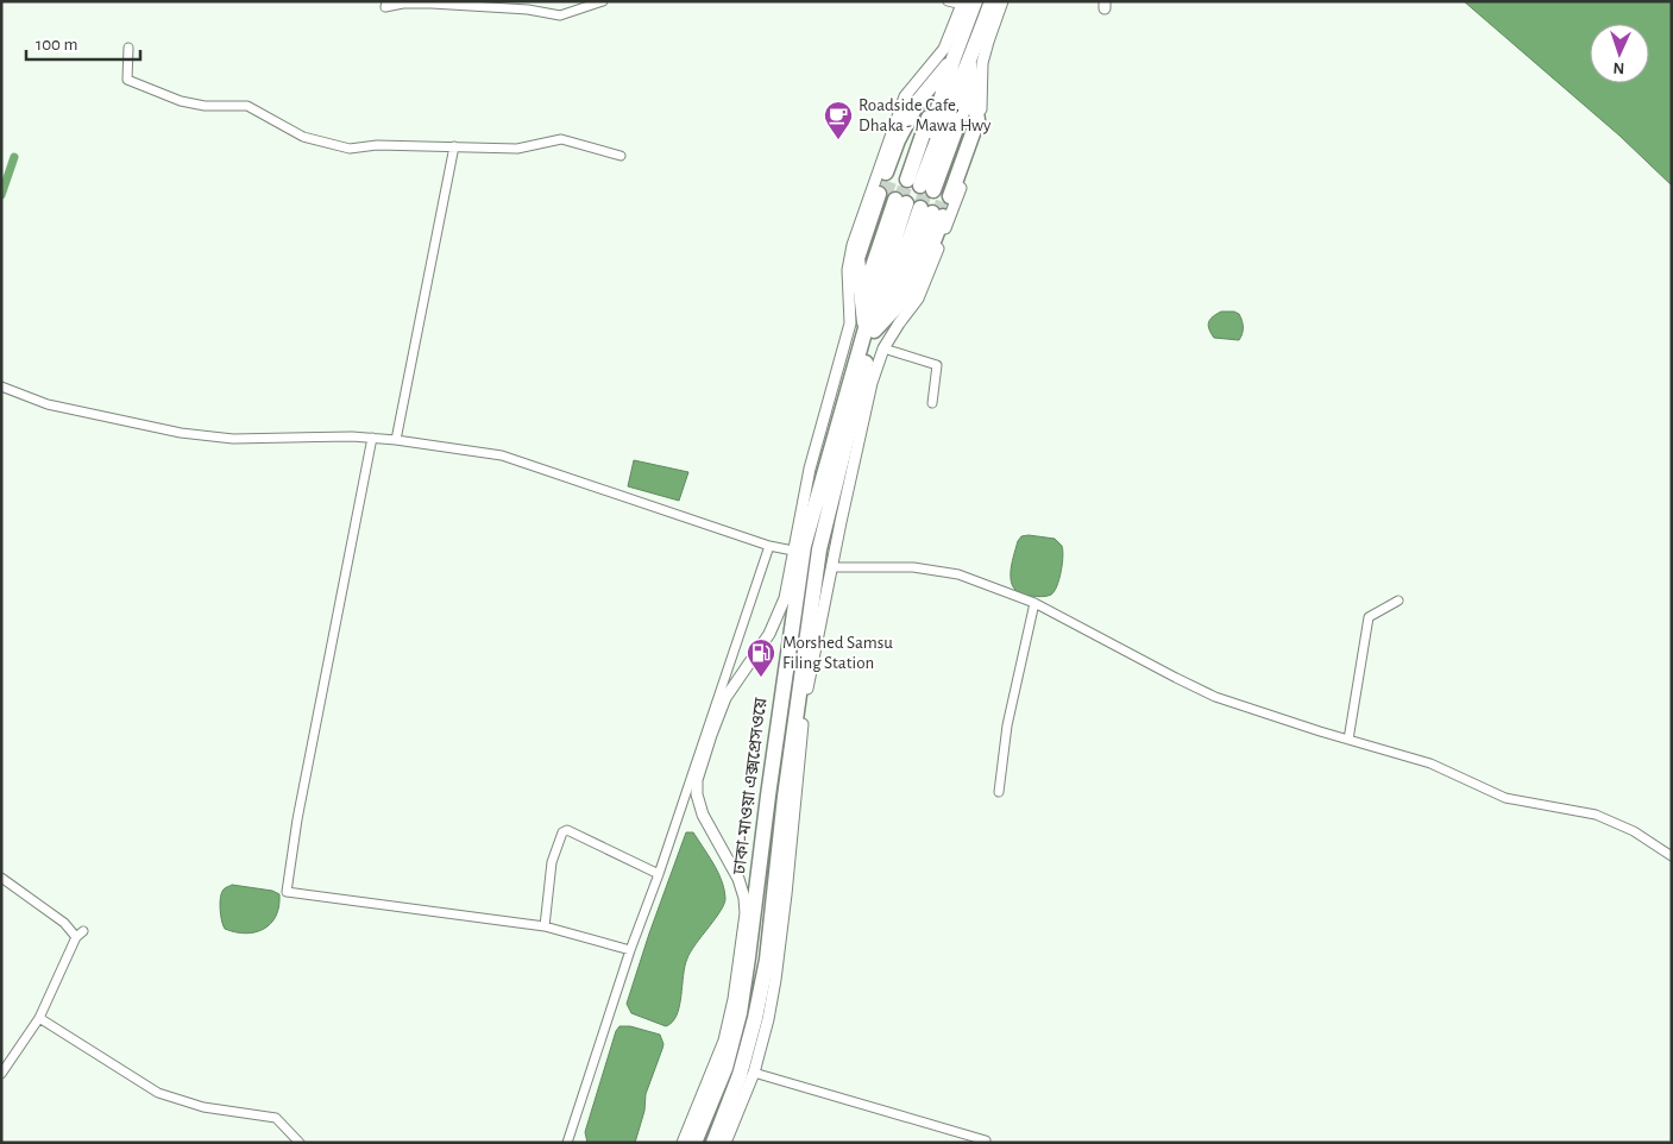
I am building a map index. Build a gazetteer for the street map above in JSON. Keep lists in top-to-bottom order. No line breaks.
{"streets":{"highway":["ঢাকা-মাওয়া এক্সপ্রেসওয়ে"]},"places":{"cafe":["Roadside Cafe, Dhaka - Mawa Hwy"],"fuel station":["Morshed Samsu Filing Station"]},"scale_bar":"100 m","north":"bottom"}
